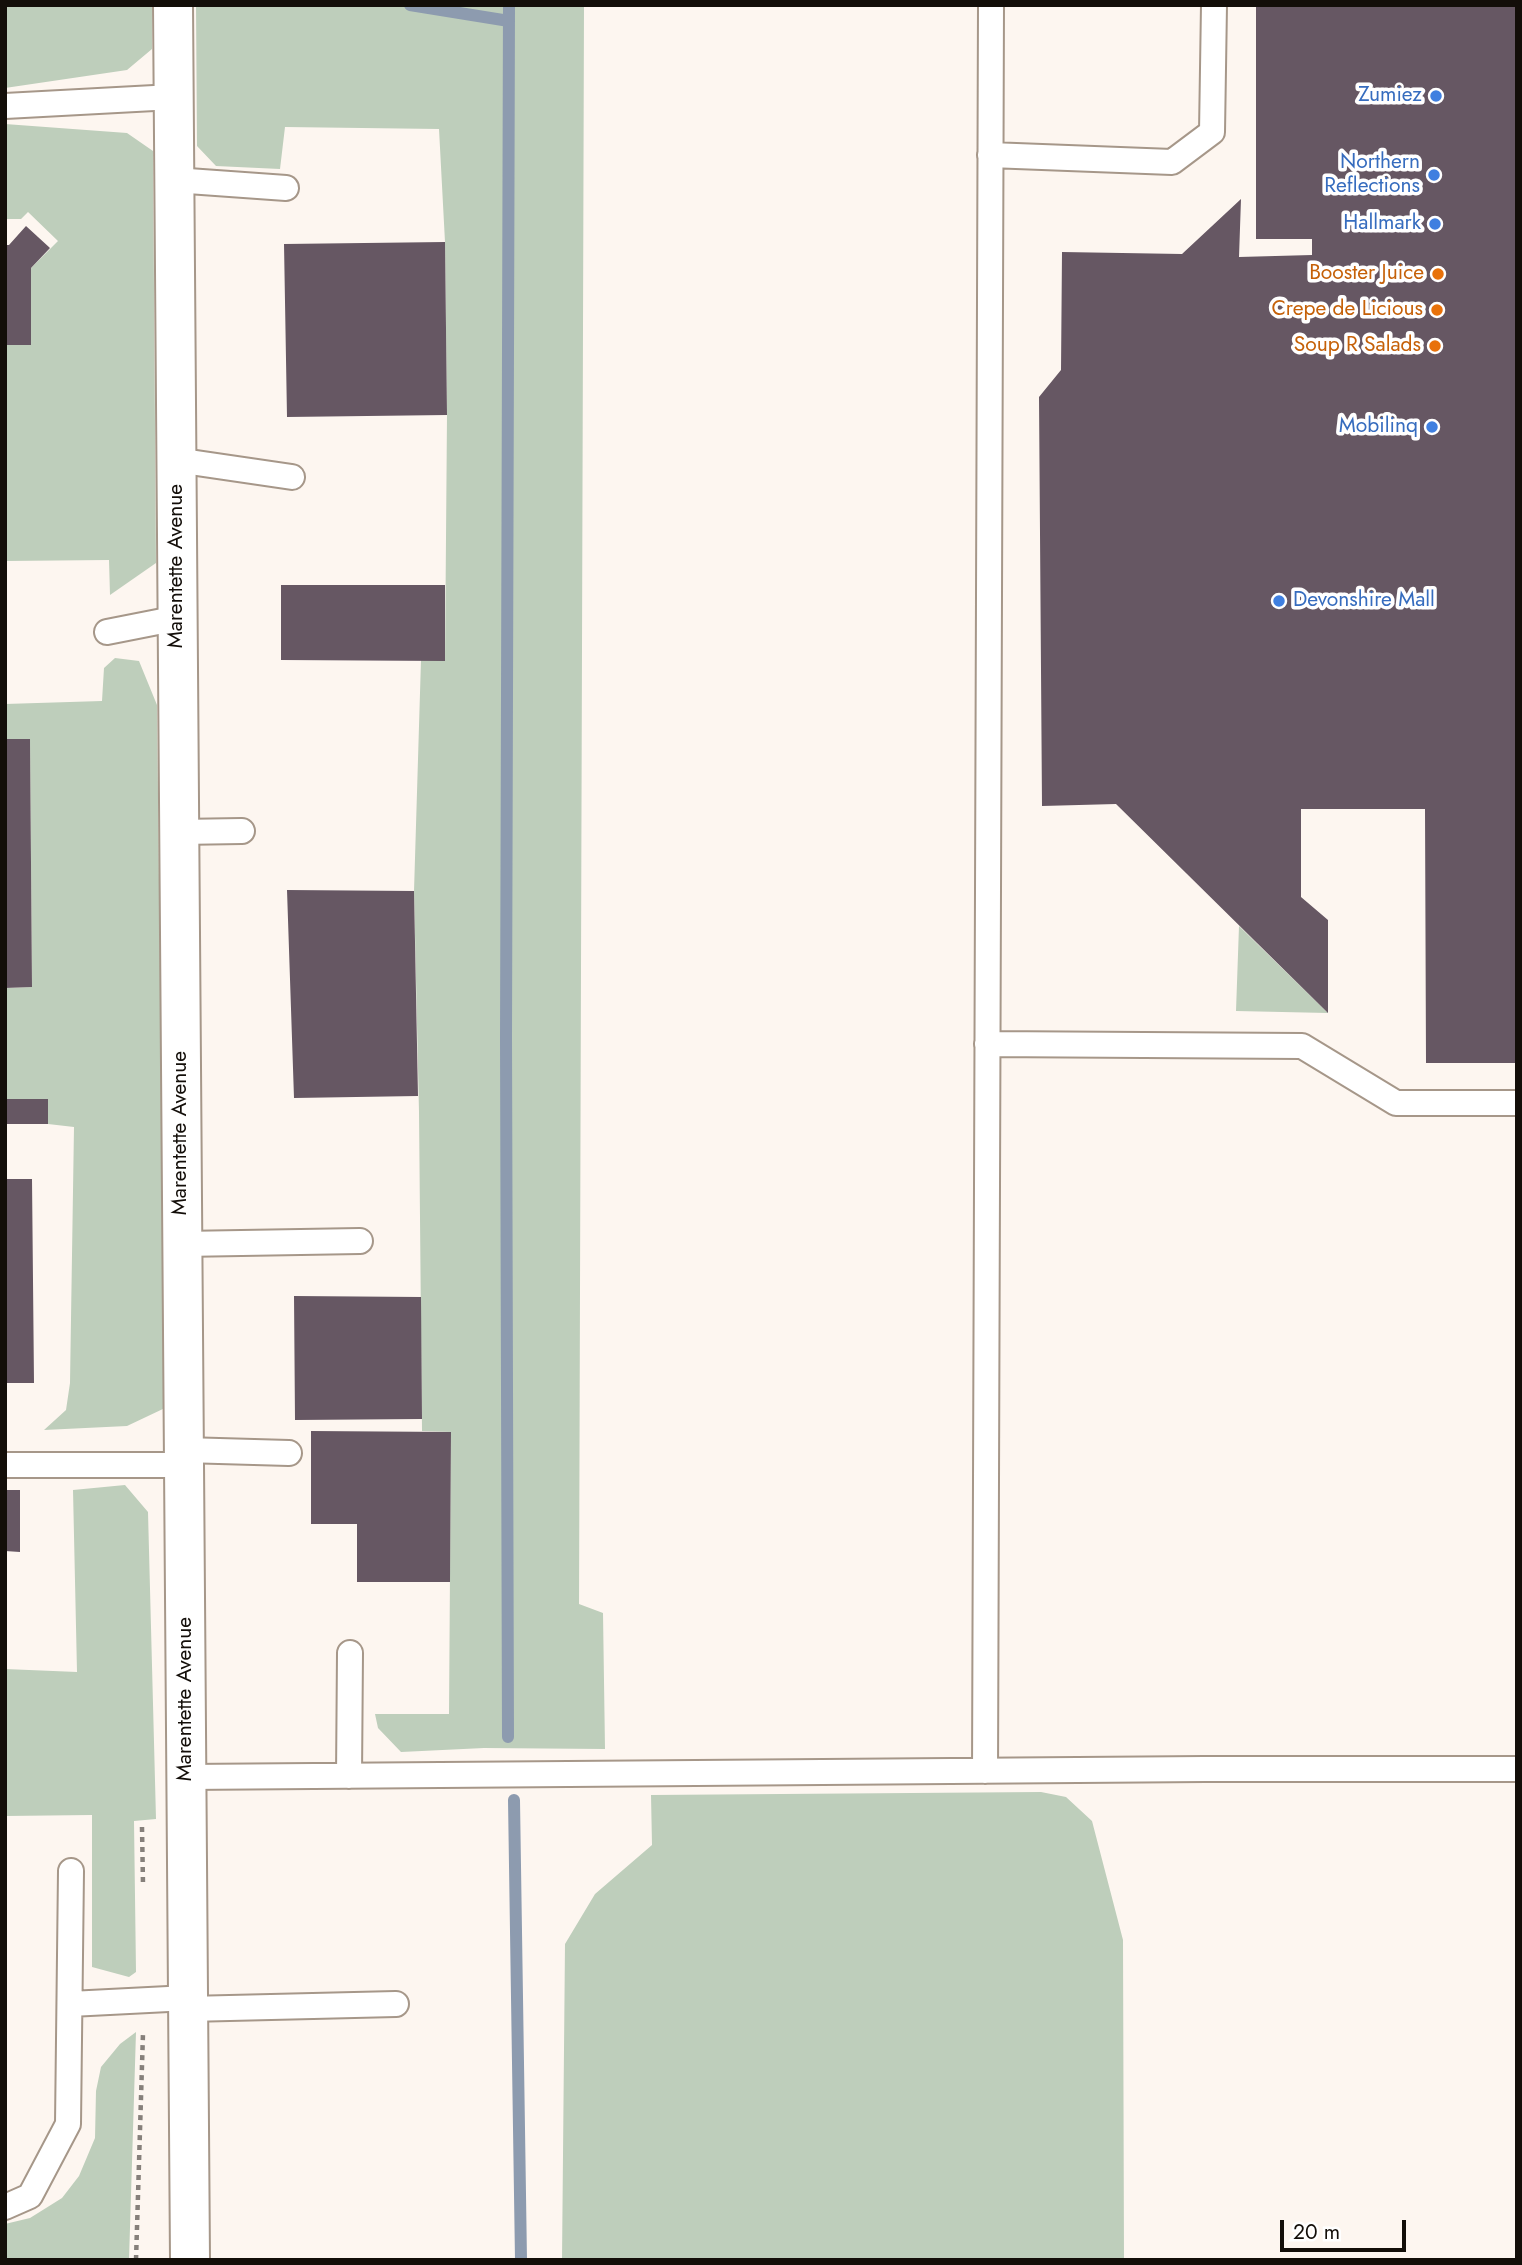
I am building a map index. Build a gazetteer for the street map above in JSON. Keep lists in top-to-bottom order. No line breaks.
{"streets":{"street":["Marentette Avenue"]},"places":["Zumiez","Northern Reflections","Hallmark","Booster Juice","Crepe de Licious","Soup R Salads","Mobilinq","Devonshire Mall"],"scale_bar":"20 m"}
